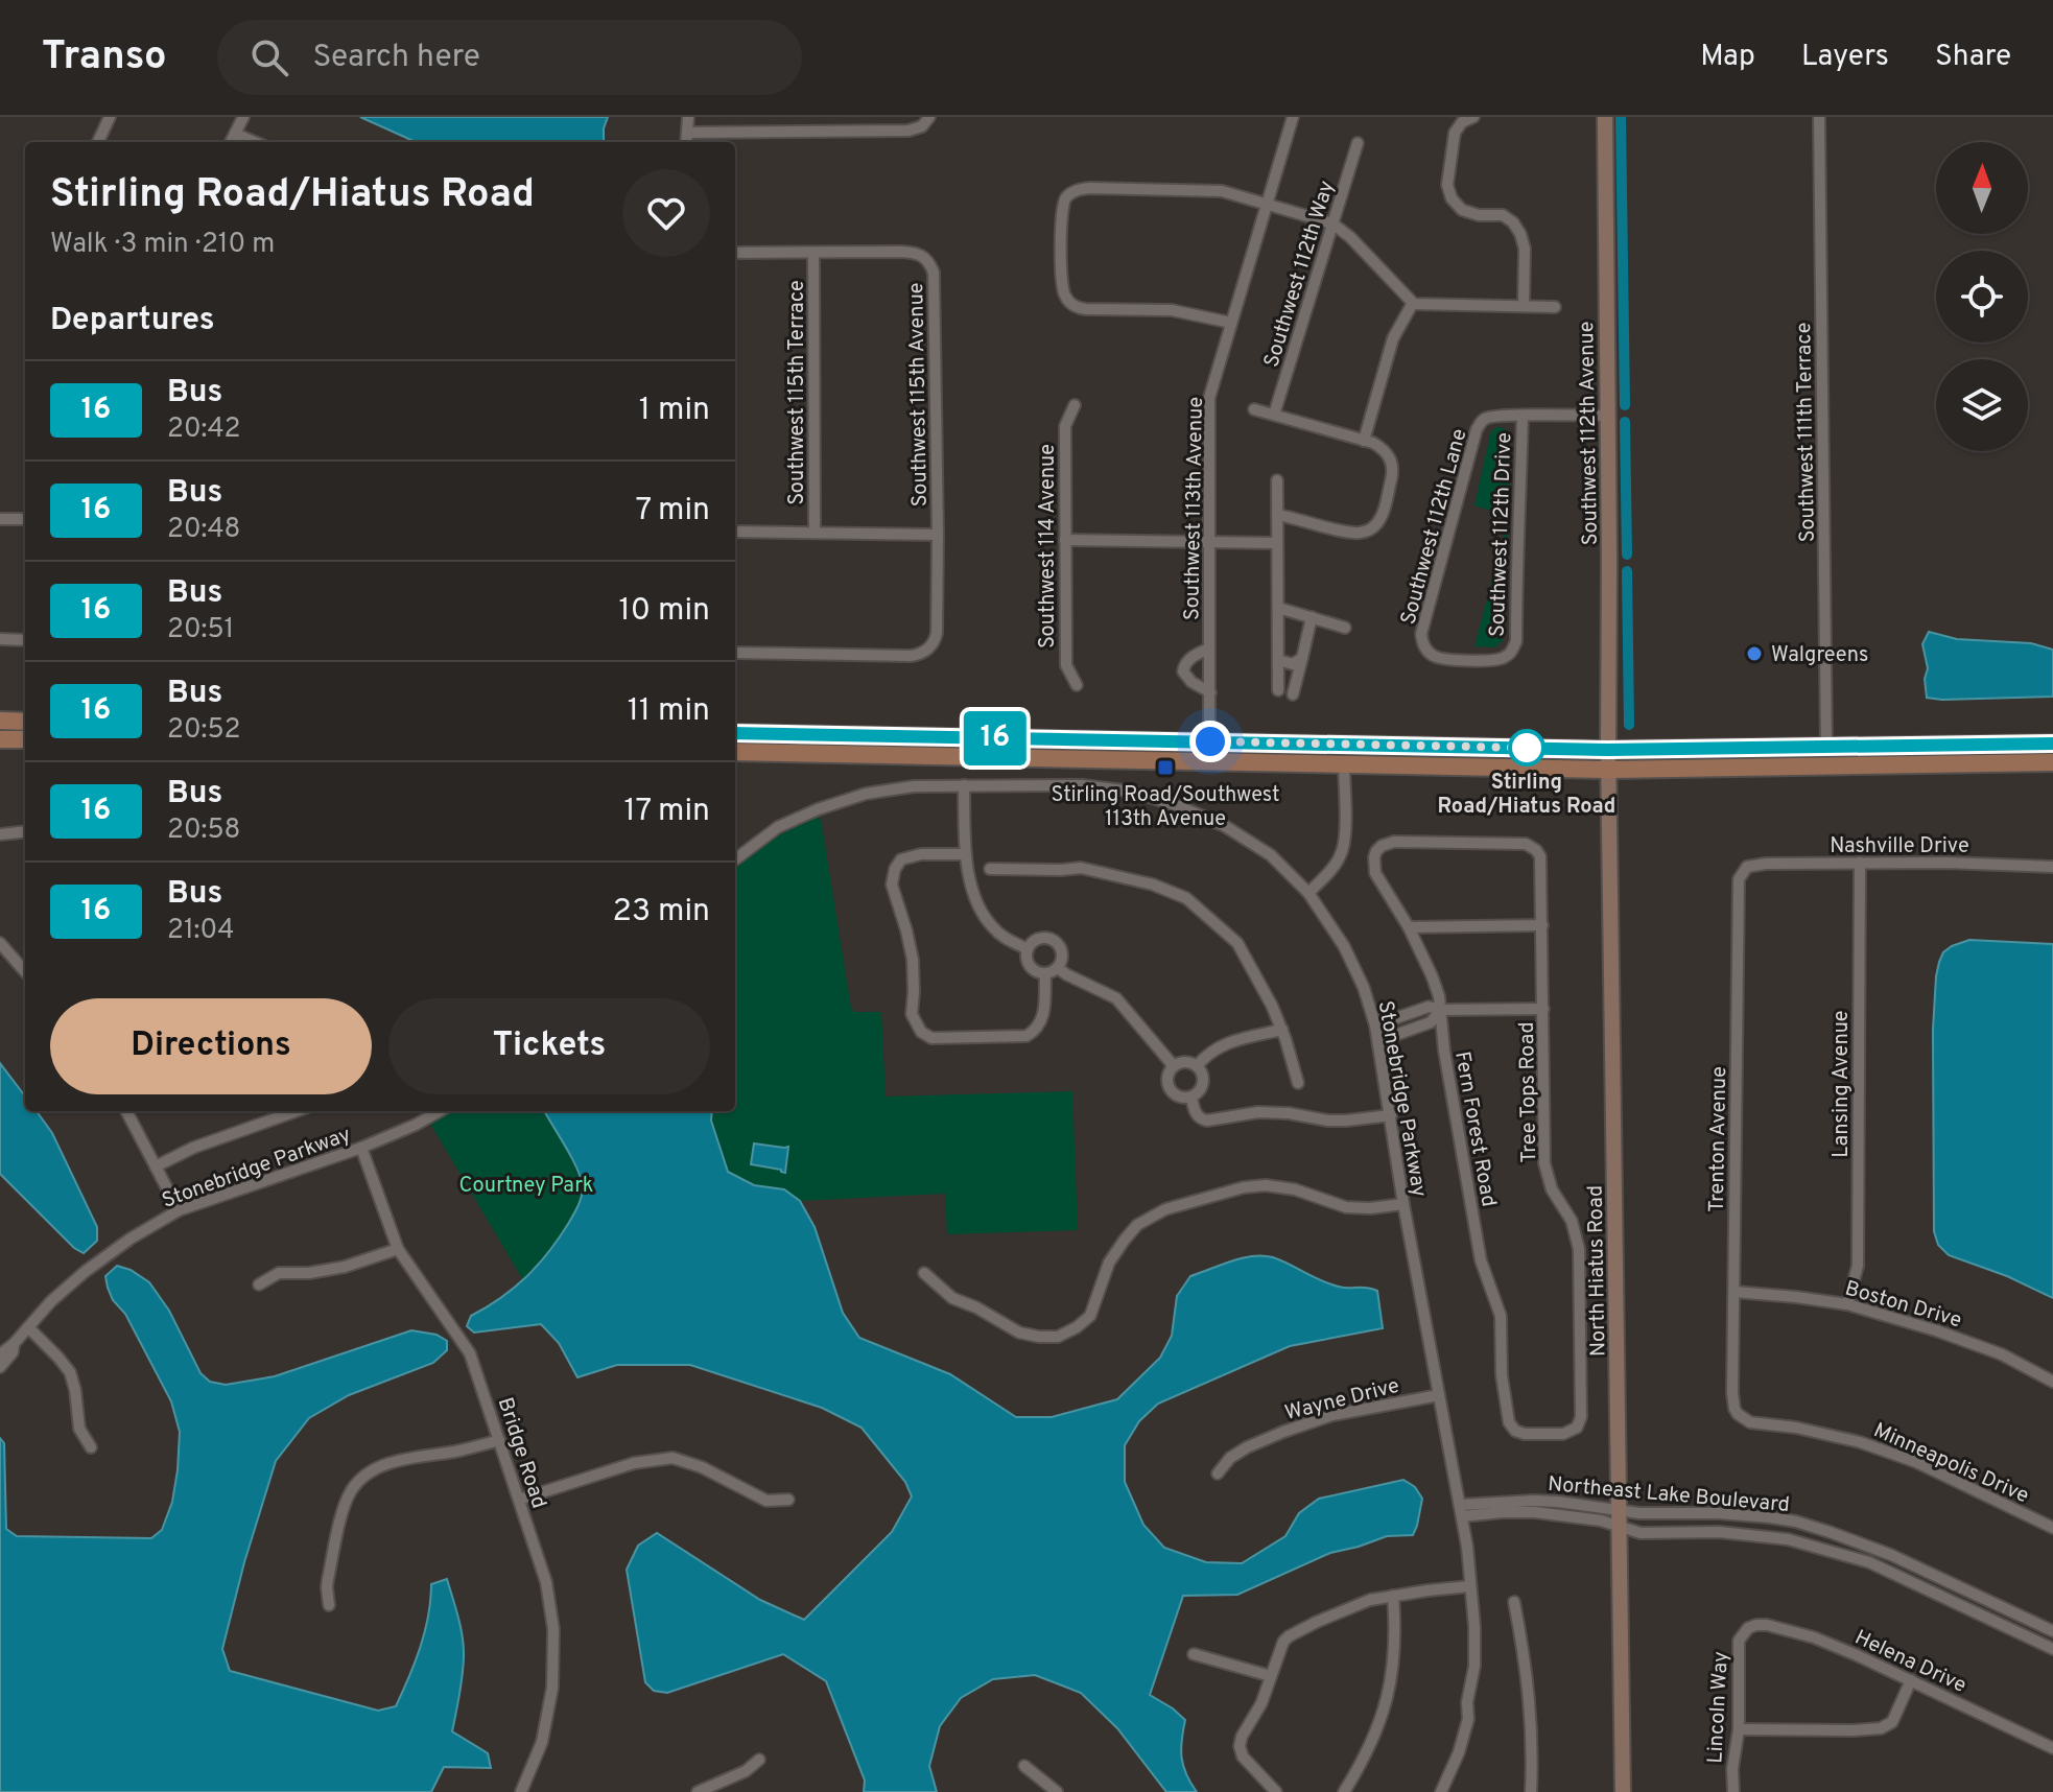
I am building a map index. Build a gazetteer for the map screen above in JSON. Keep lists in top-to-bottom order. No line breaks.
{"streets":{"street":["Southwest 112th Way","Southwest 115th Terrace","Southwest 115th Avenue","Southwest 111th Terrace","Southwest 112th Avenue","Southwest 113th Avenue","Southwest 112th Lane","Southwest 112th Drive","Southwest 114 Avenue","Nashville Drive","Lansing Avenue","Tree Tops Road","Stonebridge Parkway","Fern Forest Road","Trenton Avenue","North Hiatus Road","Boston Drive","Wayne Drive","Bridge Road","Minneapolis Drive","Northeast Lake Boulevard","Helena Drive","Lincoln Way"]},"crossings":[["Southwest 115th Terrace","Southwest 115th Avenue"],["Southwest 112th Avenue","North Hiatus Road"],["Southwest 112th Lane","Southwest 112th Drive"],["Nashville Drive","Lansing Avenue"],["Nashville Drive","Trenton Avenue"],["Lansing Avenue","Boston Drive"],["Tree Tops Road","Fern Forest Road"],["Stonebridge Parkway","Wayne Drive"],["Stonebridge Parkway","Bridge Road"],["Stonebridge Parkway","Northeast Lake Boulevard"],["Trenton Avenue","Boston Drive"],["Trenton Avenue","Minneapolis Drive"],["North Hiatus Road","Northeast Lake Boulevard"],["Helena Drive","Lincoln Way"]],"parks":["Courtney Park"],"places":{"other":["Walgreens","Stirling Road/Hiatus Road"],"transit":["Stirling Road/Southwest 113th Avenue"]},"lines":["bus line 16"],"north":"top","page":{"header":"Transo","search":"Search here","nav":["Map","Layers","Share"],"on_map":"16","heading":[["Stirling Road/Hiatus Road","Walk · 3 min · 210 m"],"Departures"],"list":[{"mark":"16","name":"Bus","note":"20:42","value":"1 min"},{"mark":"16","name":"Bus","note":"20:48","value":"7 min"},{"mark":"16","name":"Bus","note":"20:51","value":"10 min"},{"mark":"16","name":"Bus","note":"20:52","value":"11 min"},{"mark":"16","name":"Bus","note":"20:58","value":"17 min"},{"mark":"16","name":"Bus","note":"21:04","value":"23 min"}],"buttons":["Directions","Tickets"]}}
